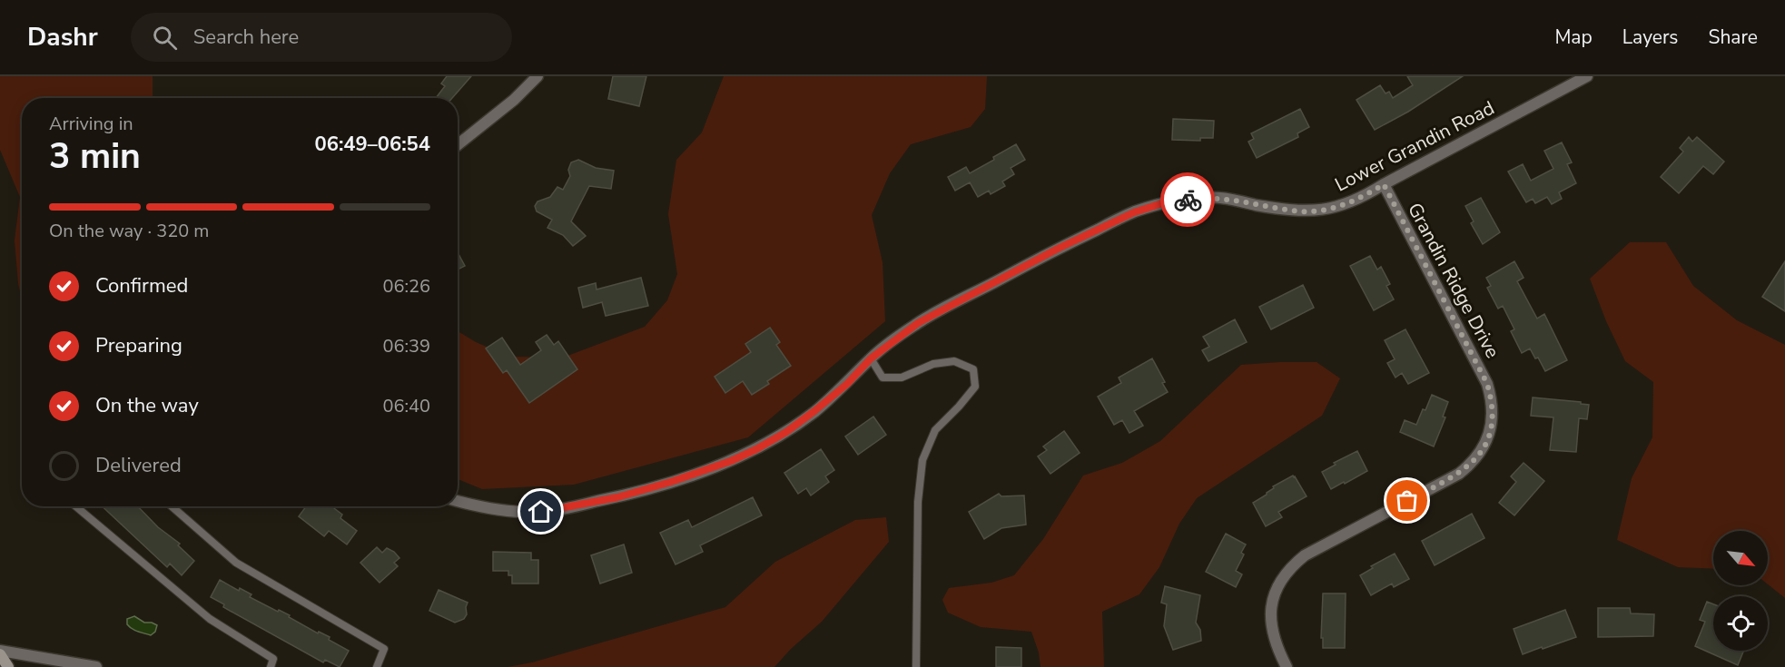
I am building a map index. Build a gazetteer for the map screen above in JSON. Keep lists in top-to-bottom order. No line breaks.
{"streets":{"street":["Lower Grandin Road","Grandin Ridge Drive"]},"crossings":[["Lower Grandin Road","Grandin Ridge Drive"]],"north":"bottom right","page":{"header":"Dashr","search":"Search here","nav":["Map","Layers","Share"],"heading":["3 min","Arriving in","06:49–06:54"],"bar":"On the way · 320 m","list":[["Confirmed","06:26"],["Preparing","06:39"],["On the way","06:40"],"Delivered"]}}
